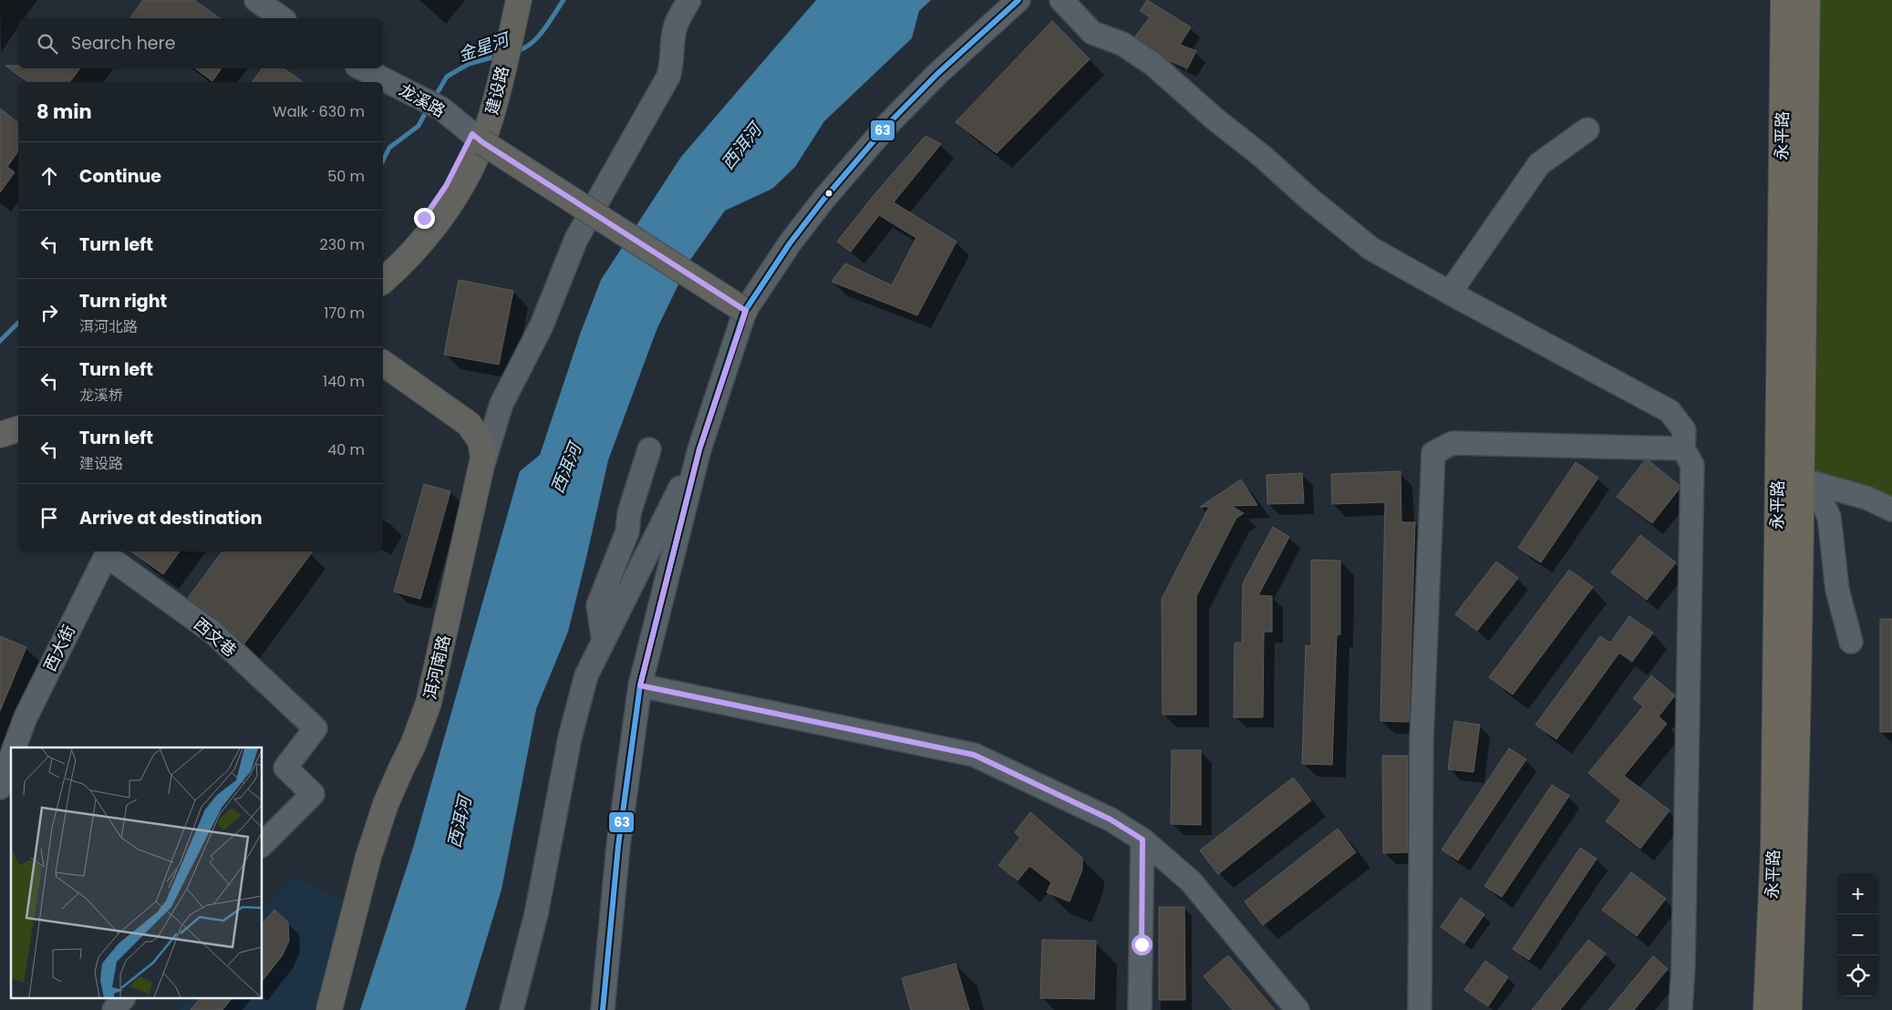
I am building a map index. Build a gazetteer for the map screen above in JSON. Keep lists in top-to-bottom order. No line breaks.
{"streets":{"highway":["永平路"],"main road":["建设路","洱河南路"],"street":["龙溪路","西文巷","西大街"]},"crossings":[["建设路","龙溪路"],["西文巷","西大街"]],"water":["金星河","西洱河"],"lines":["transit line 63"],"page":{"search":"Search here","heading":["8 min","Walk · 630 m"],"list":[["Continue","50 m"],["Turn left","230 m"],["Turn right","洱河北路","170 m"],["Turn left","龙溪桥","140 m"],["Turn left","建设路","40 m"],"Arrive at destination"],"map_buttons":["+","−"]}}
